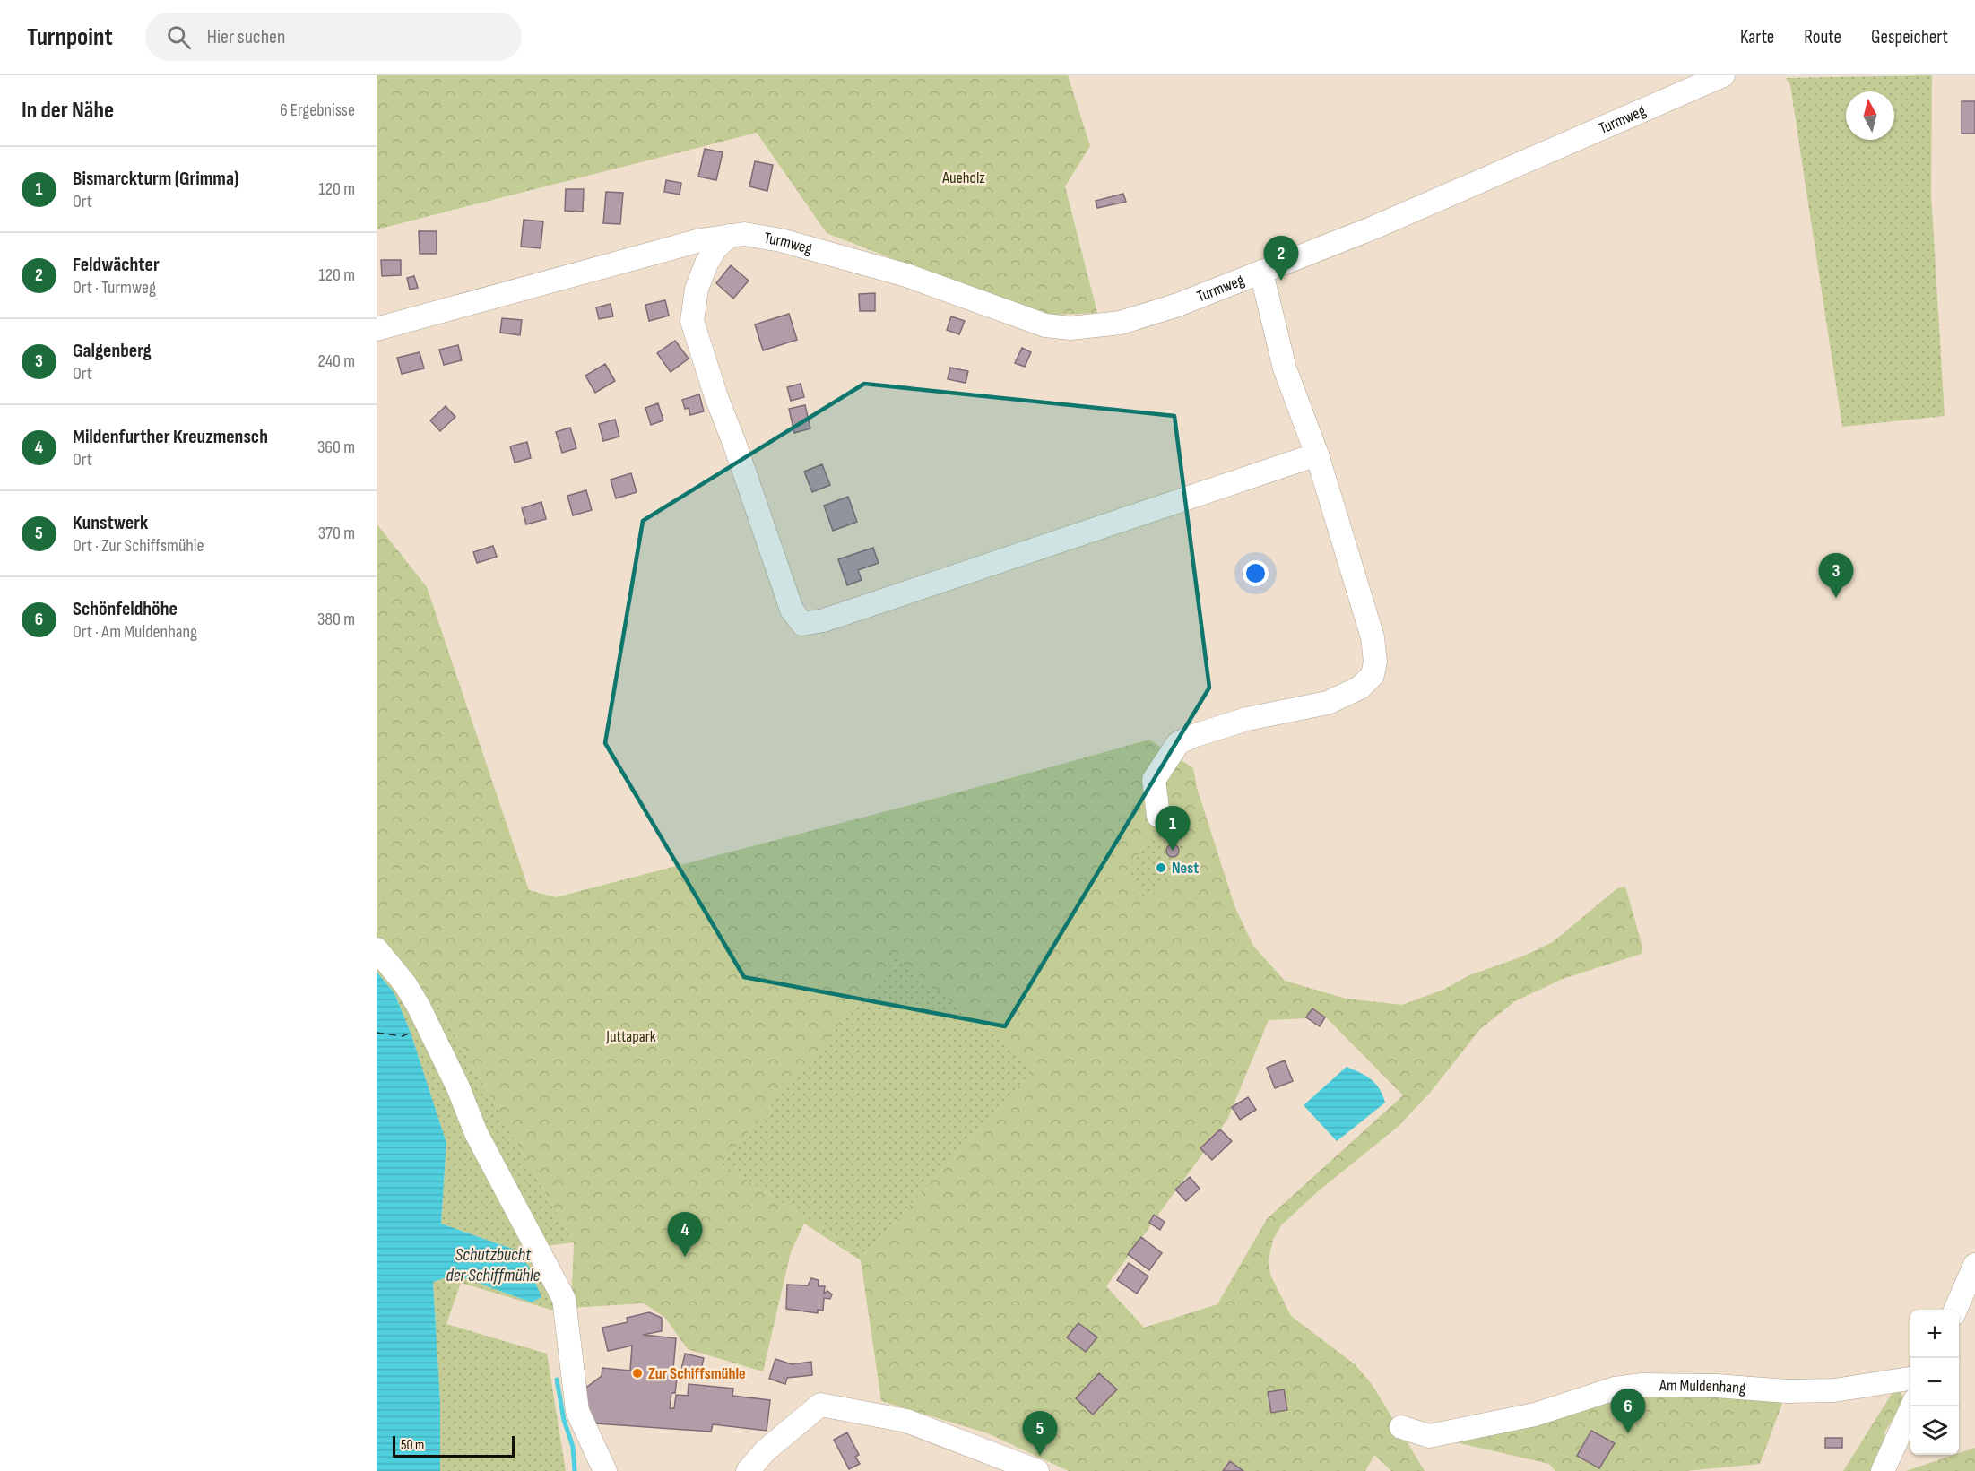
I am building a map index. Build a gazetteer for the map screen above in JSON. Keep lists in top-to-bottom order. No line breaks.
{"streets":{"street":["Turmweg","Am Muldenhang"]},"water":["Schutzbucht der Schiffmühle"],"parks":["Aueholz","Juttapark"],"places":["Nest","Zur Schiffsmühle"],"scale_bar":"50 m","north":"top","page":{"header":"Turnpoint","search":"Hier suchen","nav":["Karte","Route","Gespeichert"],"heading":["In der Nähe","6 Ergebnisse"],"list":[{"mark":"1","name":"Bismarckturm (Grimma)","note":"Ort","value":"120 m"},{"mark":"2","name":"Feldwächter","note":"Ort · Turmweg","value":"120 m"},{"mark":"3","name":"Galgenberg","note":"Ort","value":"240 m"},{"mark":"4","name":"Mildenfurther Kreuzmensch","note":"Ort","value":"360 m"},{"mark":"5","name":"Kunstwerk","note":"Ort · Zur Schiffsmühle","value":"370 m"},{"mark":"6","name":"Schönfeldhöhe","note":"Ort · Am Muldenhang","value":"380 m"}],"pins":["2","3","1","4","6","5"],"map_buttons":["+","−"],"scale":"50 m"}}
